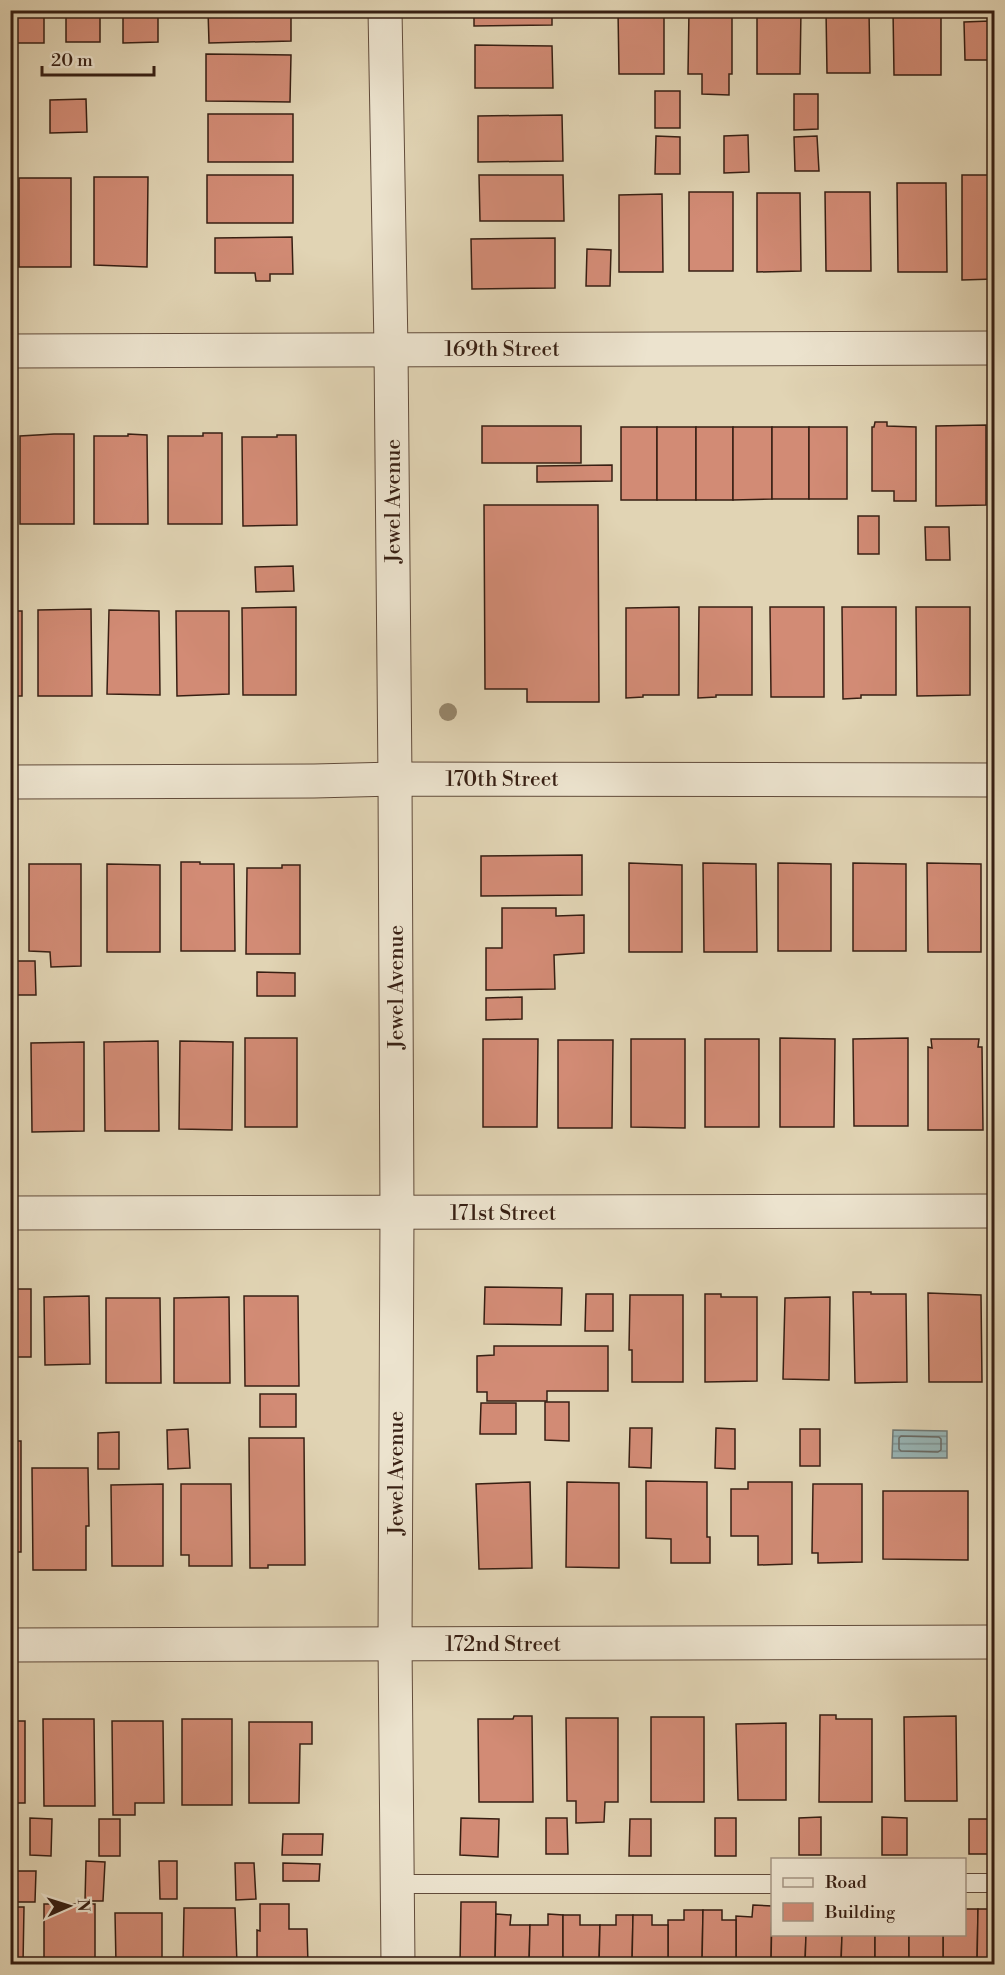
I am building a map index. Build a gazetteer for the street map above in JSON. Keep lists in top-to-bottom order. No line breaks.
{"streets":{"street":["169th Street","Jewel Avenue","170th Street","171st Street","172nd Street"]},"crossings":[["169th Street","Jewel Avenue"],["Jewel Avenue","170th Street"],["Jewel Avenue","171st Street"],["Jewel Avenue","172nd Street"]],"legend":["Road","Building"],"scale_bar":"20 m","north":"right"}
